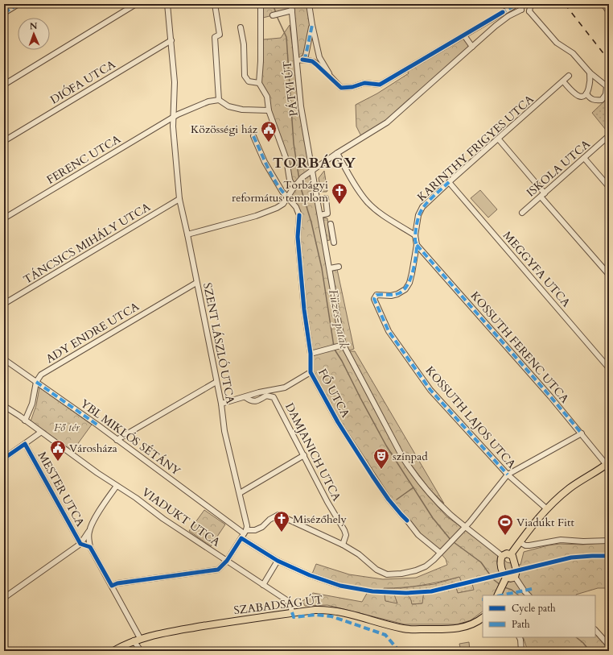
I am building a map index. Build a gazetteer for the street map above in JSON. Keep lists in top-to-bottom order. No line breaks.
{"streets":{"main road":["SZABADSÁG ÚT"],"street":["DIÓFA UTCA","PÁTYI ÚT","KARINTHY FRIGYES UTCA","FERENC UTCA","ISKOLA UTCA","TÁNCSICS MIHÁLY UTCA","MEGGYFA UTCA","ADY ENDRE UTCA","SZENT LÁSZLÓ UTCA","KOSSUTH FERENC UTCA","FŐ UTCA","KOSSUTH LAJOS UTCA","YBL MIKLÓS SÉTÁNY","DAMJANICH UTCA","MESTER UTCA","VIADUKT UTCA"]},"crossings":[["DIÓFA UTCA","SZENT LÁSZLÓ UTCA"],["KARINTHY FRIGYES UTCA","MEGGYFA UTCA"],["KARINTHY FRIGYES UTCA","KOSSUTH FERENC UTCA"],["KARINTHY FRIGYES UTCA","KOSSUTH LAJOS UTCA"],["FERENC UTCA","SZENT LÁSZLÓ UTCA"],["TÁNCSICS MIHÁLY UTCA","SZENT LÁSZLÓ UTCA"],["ADY ENDRE UTCA","SZENT LÁSZLÓ UTCA"],["ADY ENDRE UTCA","YBL MIKLÓS SÉTÁNY"],["SZENT LÁSZLÓ UTCA","YBL MIKLÓS SÉTÁNY"],["KOSSUTH FERENC UTCA","KOSSUTH LAJOS UTCA"],["VIADUKT UTCA","SZABADSÁG ÚT"]],"districts":["TORBÁGY"],"water":["Füzes-patak"],"parks":["Fő tér"],"places":{"public building":["Közösségi ház","Városháza"],"church":["Torbágyi református templom","Misézőhely"],"theatre":["színpad"],"sports":["Viadukt Fitt"]},"legend":["Cycle path","Path"],"north":"top"}
